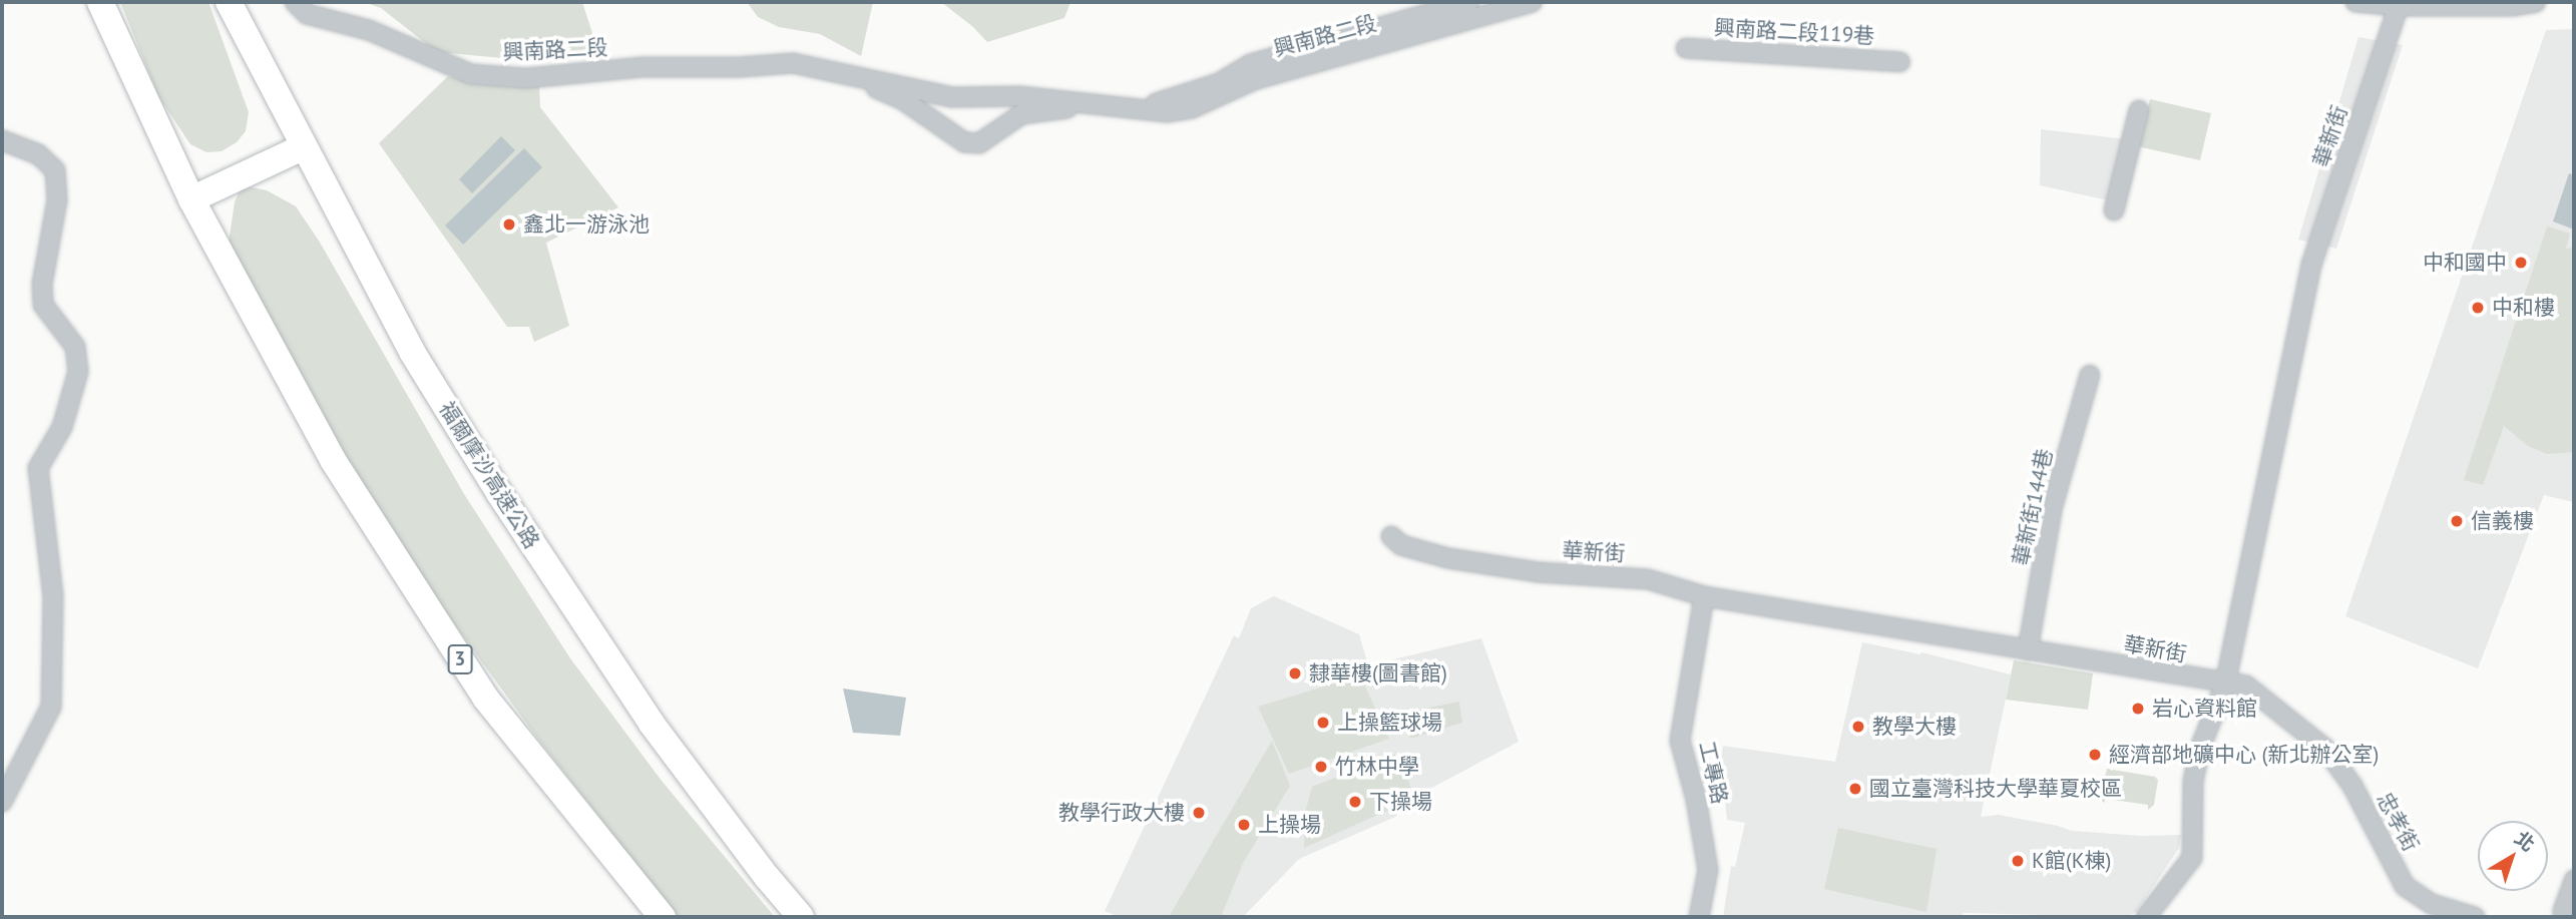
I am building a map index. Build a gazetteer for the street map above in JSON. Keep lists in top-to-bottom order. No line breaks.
{"streets":{"highway":["福爾摩沙高速公路","3"],"street":["興南路二段119巷","興南路二段","華新街","華新街144巷","工專路","忠孝街"]},"crossings":[["華新街","華新街144巷"],["華新街","工專路"],["華新街","忠孝街"]],"places":["鑫北一游泳池","中和國中","中和樓","信義樓","隸華樓(圖書館)","岩心資料館","上操籃球場","教學大樓","經濟部地礦中心 (新北辦公室)","竹林中學","國立臺灣科技大學華夏校區","下操場","教學行政大樓","上操場","K館(K棟)"],"north":"top right"}
